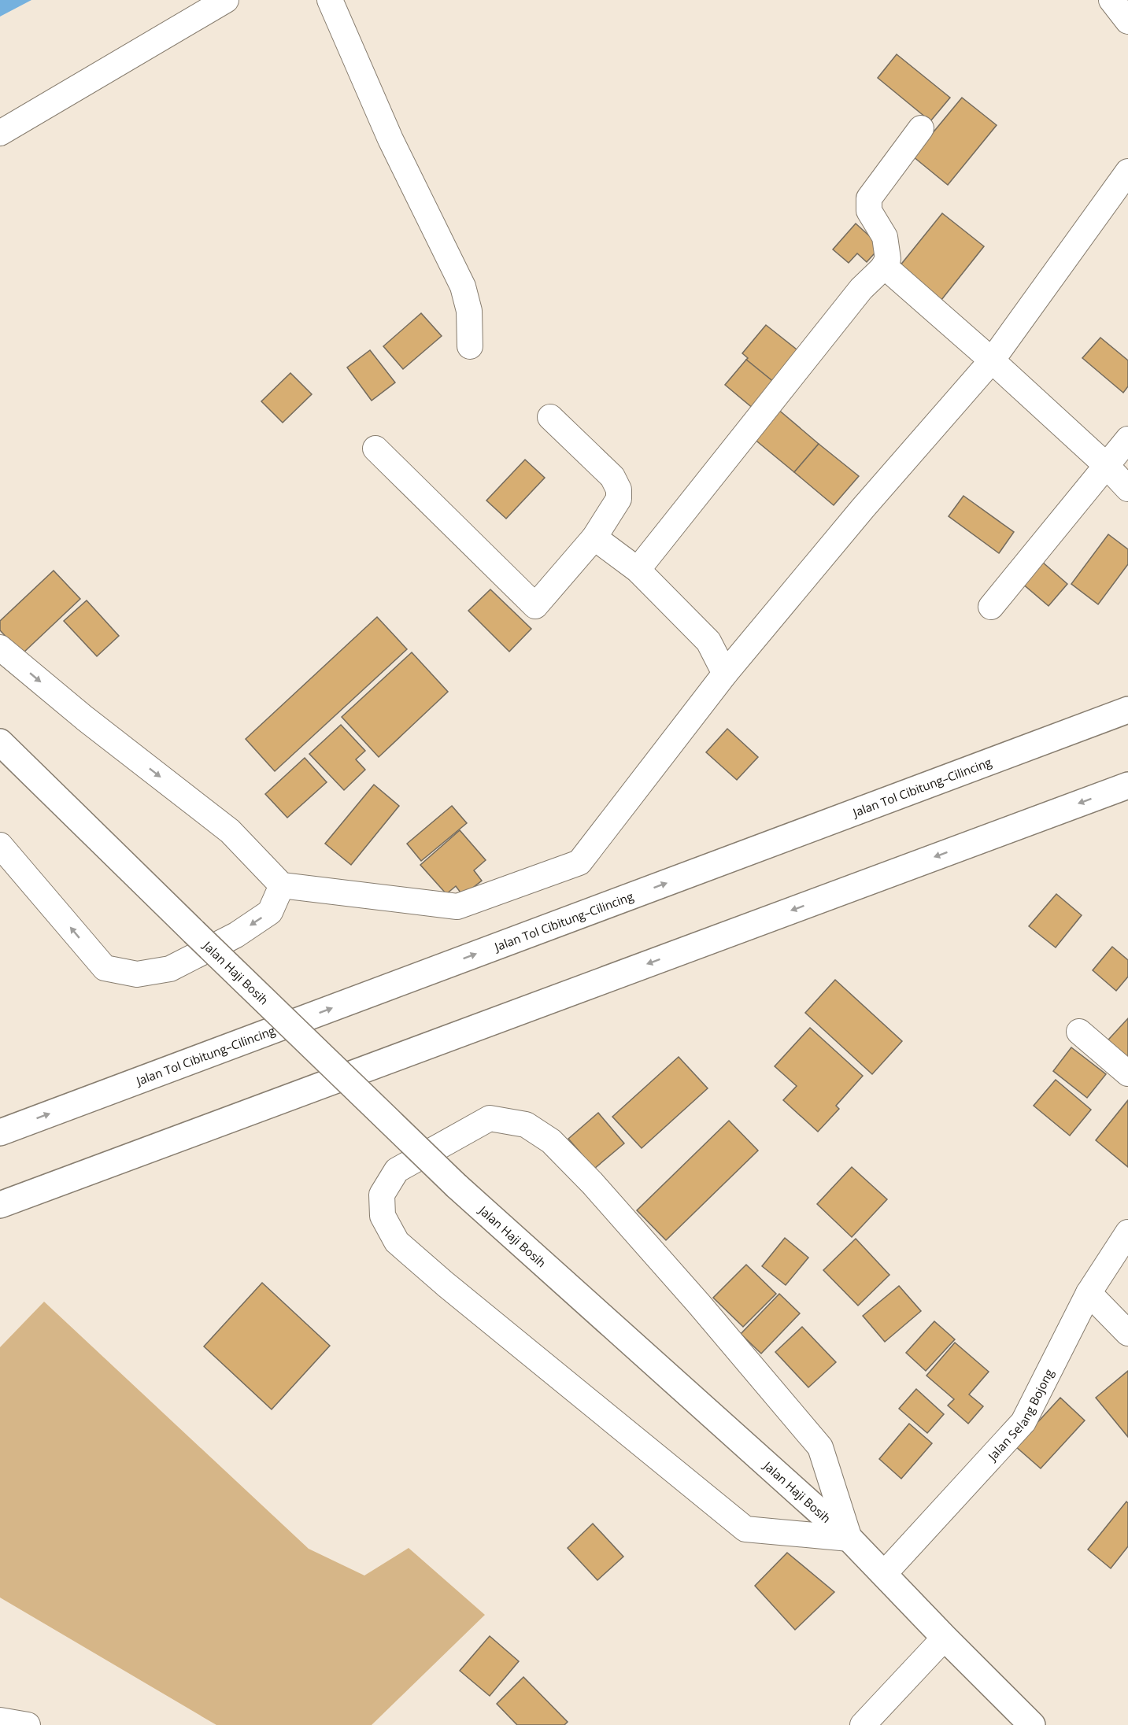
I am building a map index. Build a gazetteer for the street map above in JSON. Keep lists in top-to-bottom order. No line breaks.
{"streets":{"main road":["Jalan Tol Cibitung–Cilincing","Jalan Haji Bosih"],"street":["Jalan Selang Bojong"]},"crossings":[["Jalan Haji Bosih","Jalan Selang Bojong"]]}
